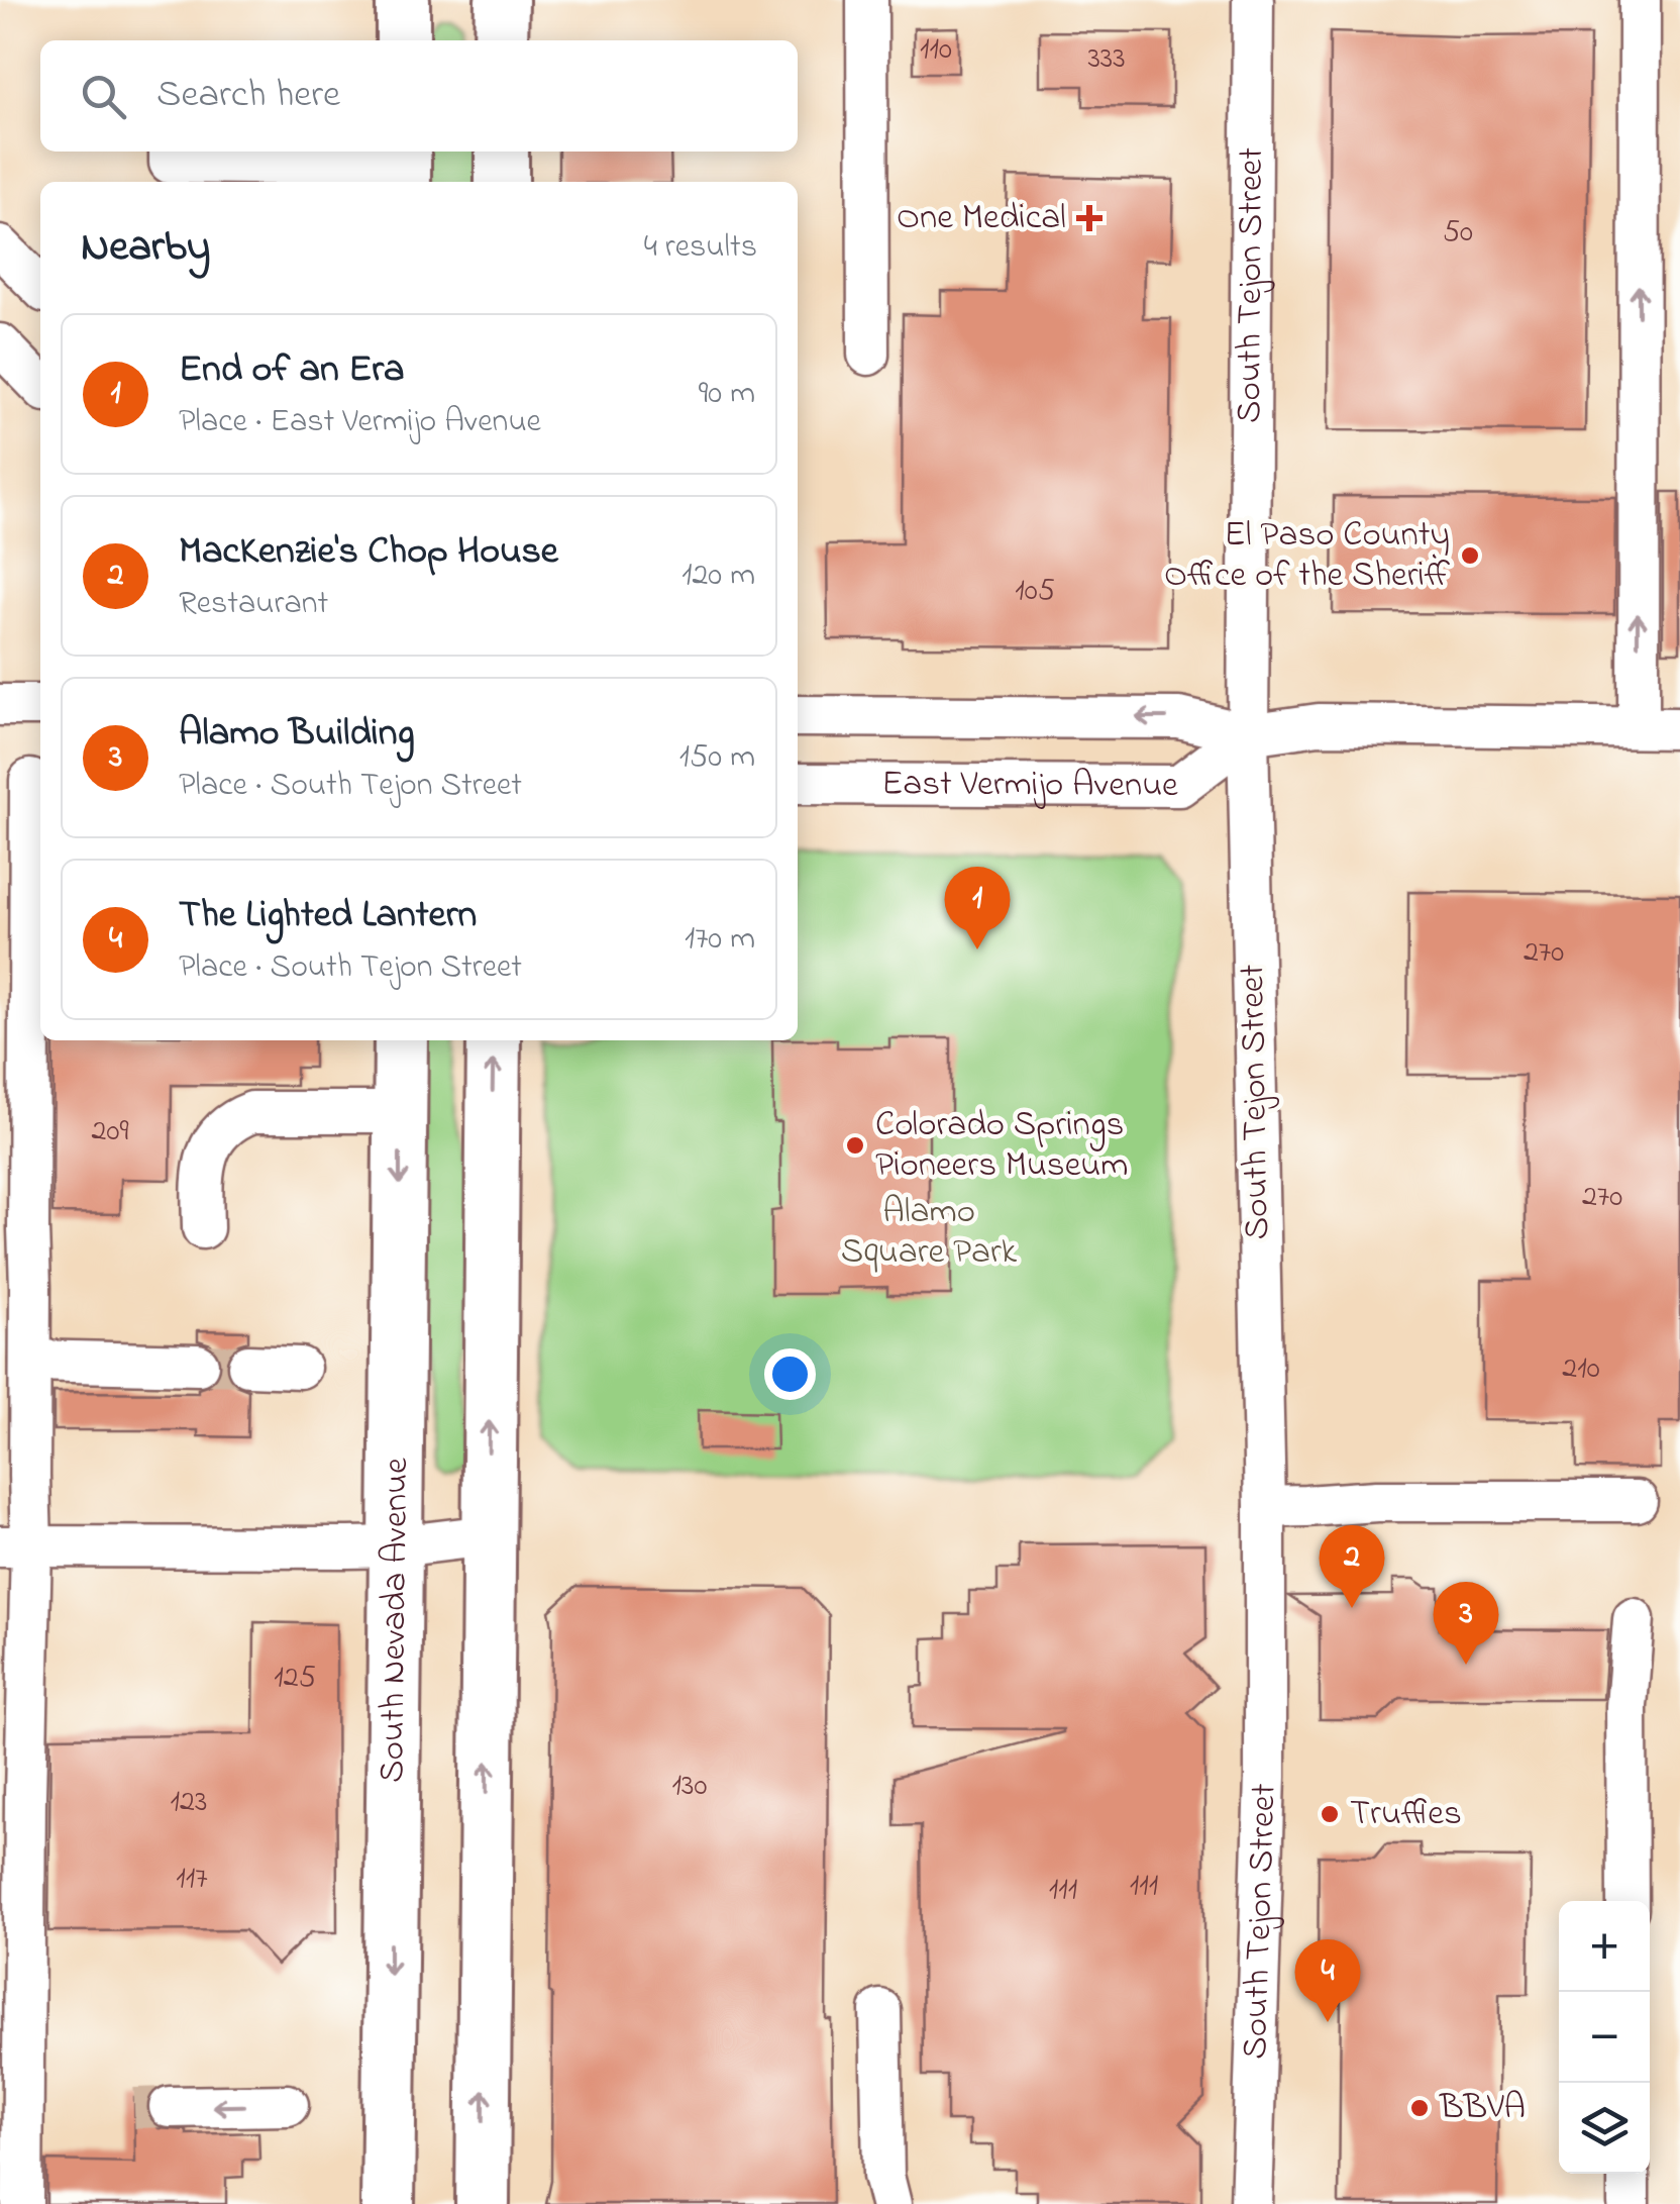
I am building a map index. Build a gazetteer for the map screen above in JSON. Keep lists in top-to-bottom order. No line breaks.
{"streets":{"main road":["South Nevada Avenue"],"street":["South Tejon Street","East Vermijo Avenue"]},"crossings":[["South Tejon Street","East Vermijo Avenue"]],"parks":["Alamo Square Park"],"places":{"health":["One Medical"],"other":["El Paso County Office of the Sheriff","Colorado Springs Pioneers Museum","Truffles","BBVA"]},"house_numbers":["110","333","50","105","270","209","270","210","125","130","123","117","111","111"],"page":{"search":"Search here","heading":["Nearby","4 results"],"list":[{"mark":"1","name":"End of an Era","note":"Place · East Vermijo Avenue","value":"90 m"},{"mark":"2","name":"MacKenzie's Chop House","note":"Restaurant","value":"120 m"},{"mark":"3","name":"Alamo Building","note":"Place · South Tejon Street","value":"150 m"},{"mark":"4","name":"The Lighted Lantern","note":"Place · South Tejon Street","value":"170 m"}],"pins":["1","2","3","4"],"map_buttons":["+","−"]}}
